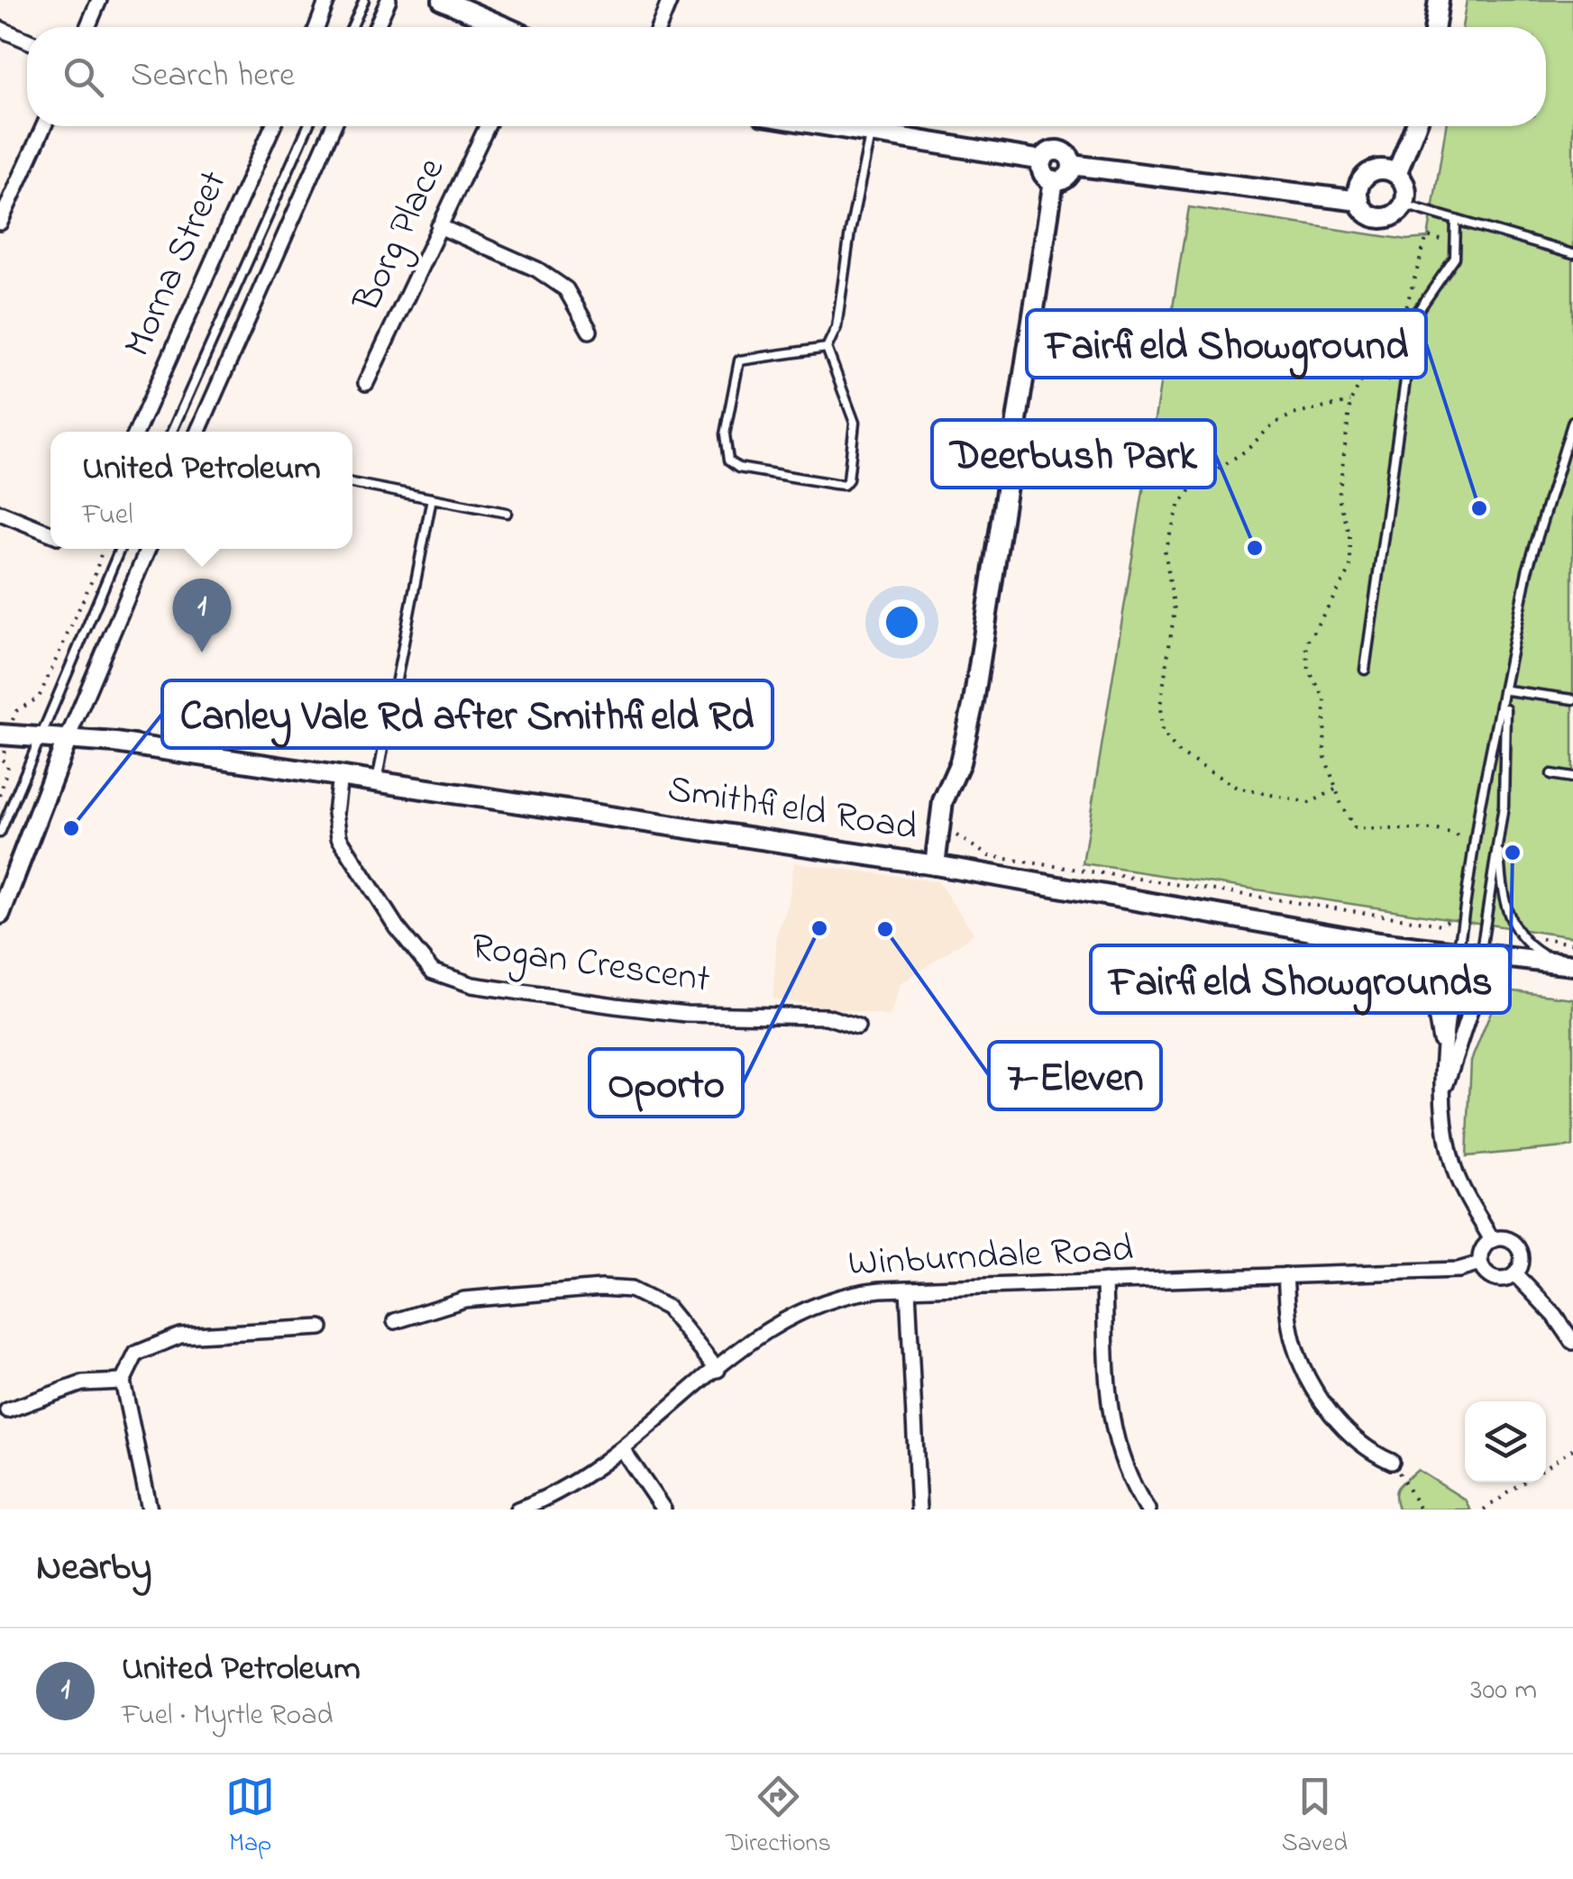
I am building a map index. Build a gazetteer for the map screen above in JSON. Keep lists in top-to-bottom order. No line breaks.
{"streets":{"main road":["Smithfield Road"],"street":["Borg Place","Morna Street","Rogan Crescent","Winburndale Road"]},"crossings":[["Smithfield Road","Rogan Crescent"]],"places":["Fairfield Showground","Deerbush Park","Canley Vale Rd after Smithfield Rd","Fairfield Showgrounds","Oporto","7-Eleven"],"page":{"search":"Search here","popup":["United Petroleum","Fuel"],"pins":"1","heading":"Nearby","list":[{"mark":"1","name":"United Petroleum","note":"Fuel · Myrtle Road","value":"300 m"}],"nav":["Map","Directions","Saved"]}}
